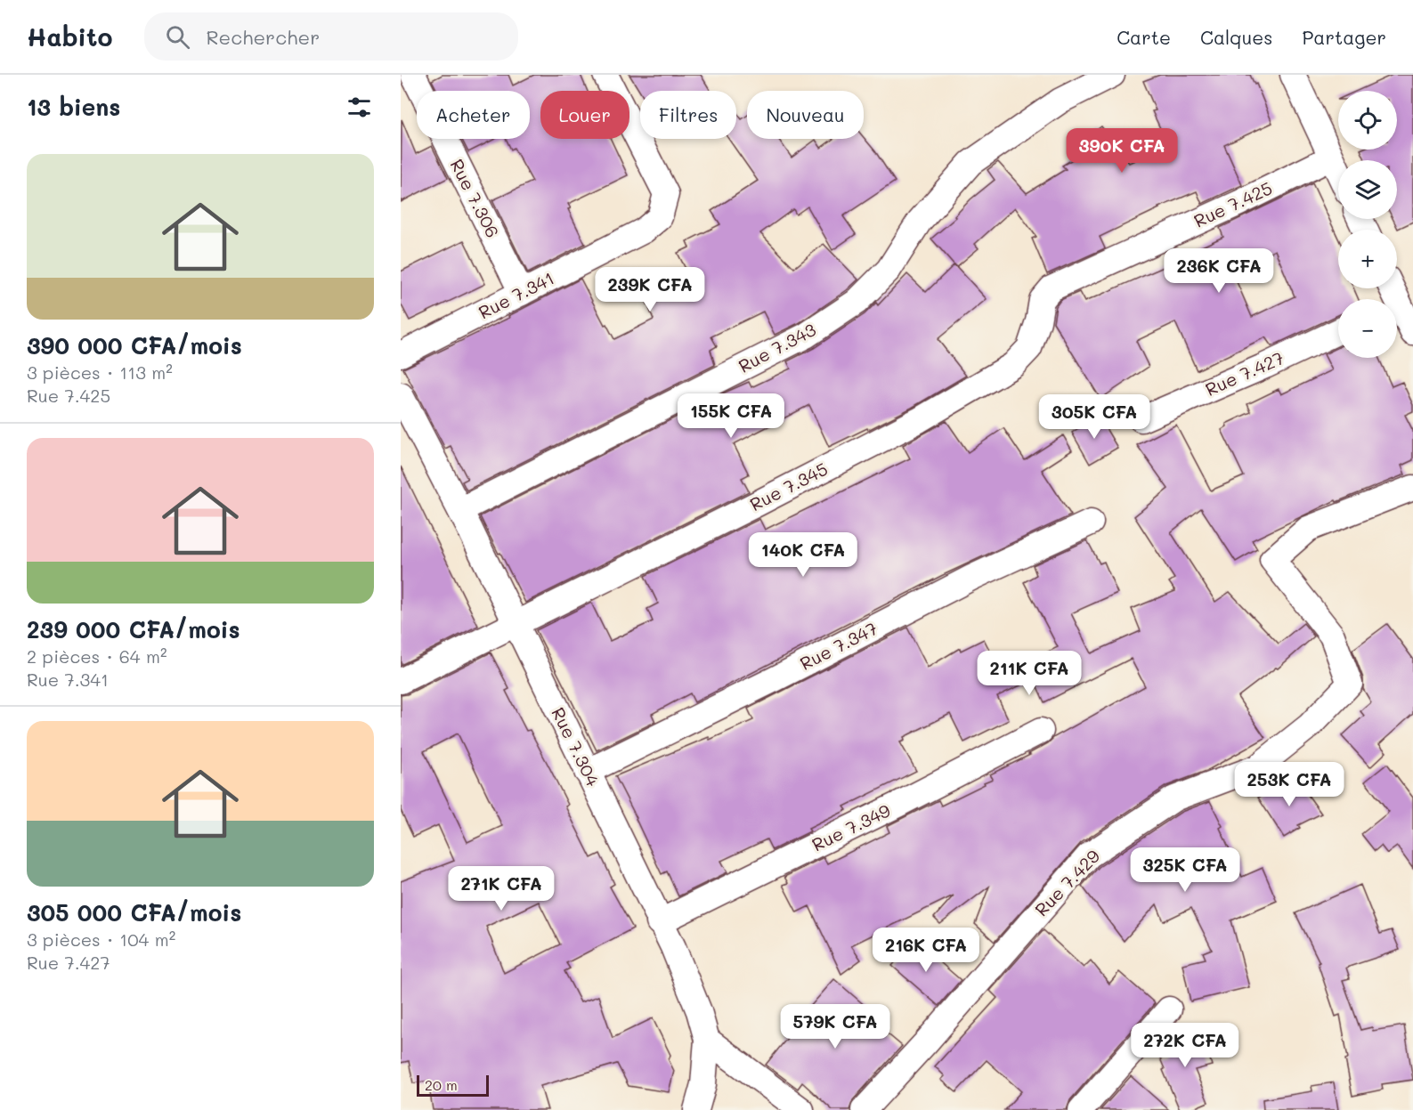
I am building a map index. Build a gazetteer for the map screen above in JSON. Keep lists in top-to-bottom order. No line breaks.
{"streets":{"street":["Rue 7.306","Rue 7.425","Rue 7.341","Rue 7.343","Rue 7.427","Rue 7.345","Rue 7.347","Rue 7.304","Rue 7.349","Rue 7.429"]},"crossings":[["Rue 7.306","Rue 7.341"],["Rue 7.425","Rue 7.345"],["Rue 7.343","Rue 7.304"],["Rue 7.345","Rue 7.304"],["Rue 7.347","Rue 7.304"],["Rue 7.304","Rue 7.349"]],"scale_bar":"20 m","page":{"header":"Habito","search":"Rechercher","nav":["Carte","Calques","Partager"],"heading":"13 biens","map_buttons":["+","−"],"chip":["Acheter","Louer","Filtres","Nouveau"],"price":["390K CFA","236K CFA","239K CFA","155K CFA","305K CFA","140K CFA","211K CFA","253K CFA","325K CFA","271K CFA","216K CFA","579K CFA","272K CFA"],"list":[{"name":"390 000 CFA/mois","note":"3 pièces · 113 m² · Rue 7.425"},{"name":"239 000 CFA/mois","note":"2 pièces · 64 m² · Rue 7.341"},{"name":"305 000 CFA/mois","note":"3 pièces · 104 m² · Rue 7.427"}],"scale":"20 m"}}
